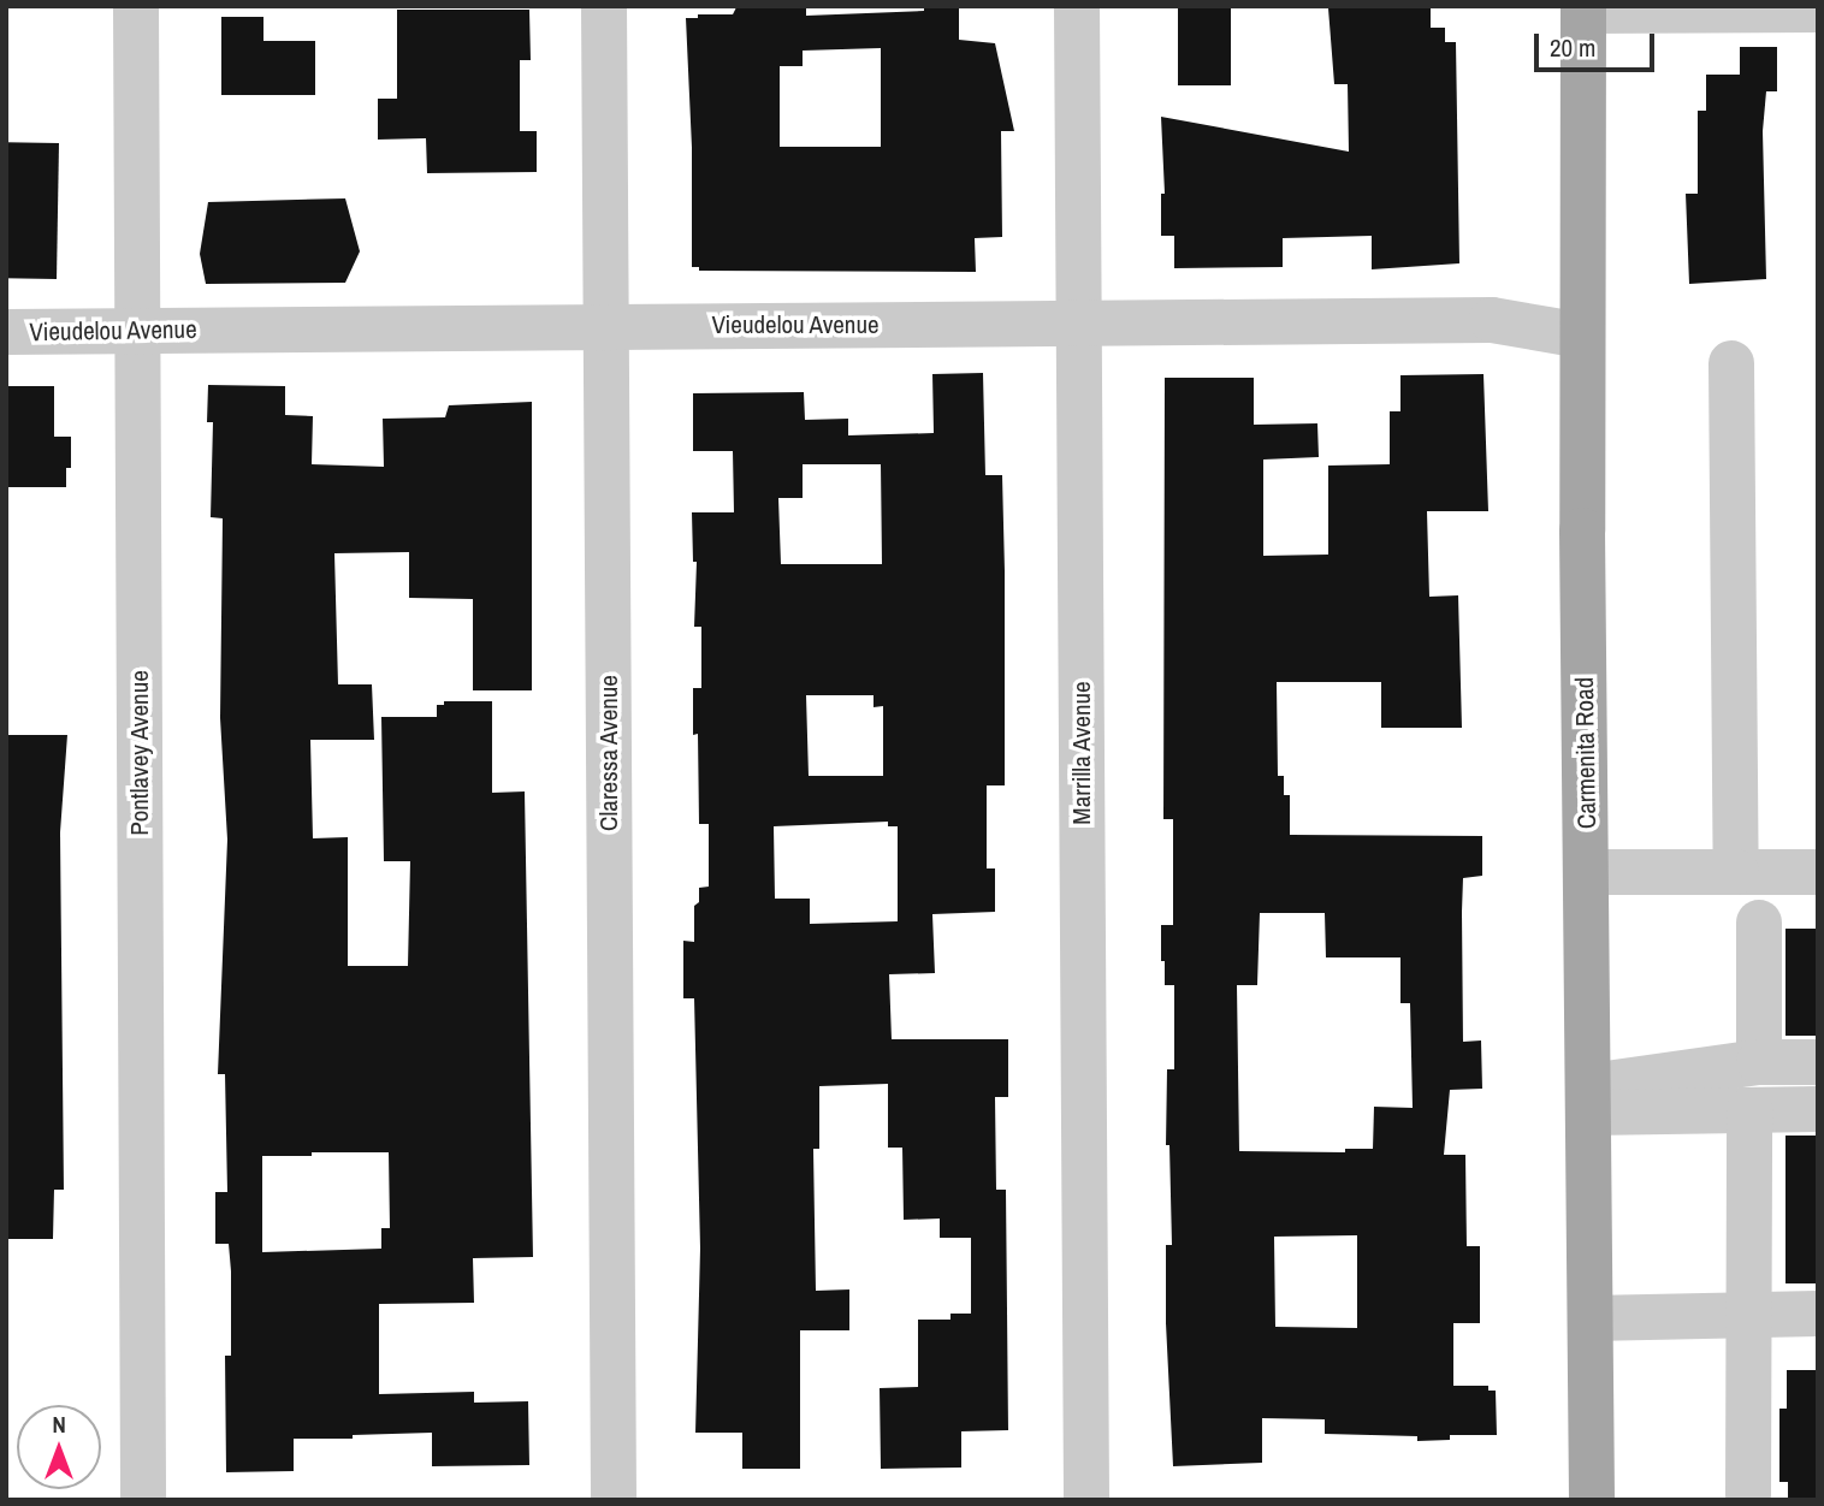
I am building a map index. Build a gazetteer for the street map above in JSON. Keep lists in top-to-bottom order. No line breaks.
{"streets":{"main road":["Carmenita Road"],"street":["Vieudelou Avenue","Pontlavey Avenue","Claressa Avenue","Marrilla Avenue"]},"crossings":[["Vieudelou Avenue","Pontlavey Avenue"],["Vieudelou Avenue","Claressa Avenue"],["Vieudelou Avenue","Marrilla Avenue"],["Vieudelou Avenue","Carmenita Road"]],"scale_bar":"20 m","north":"top"}
